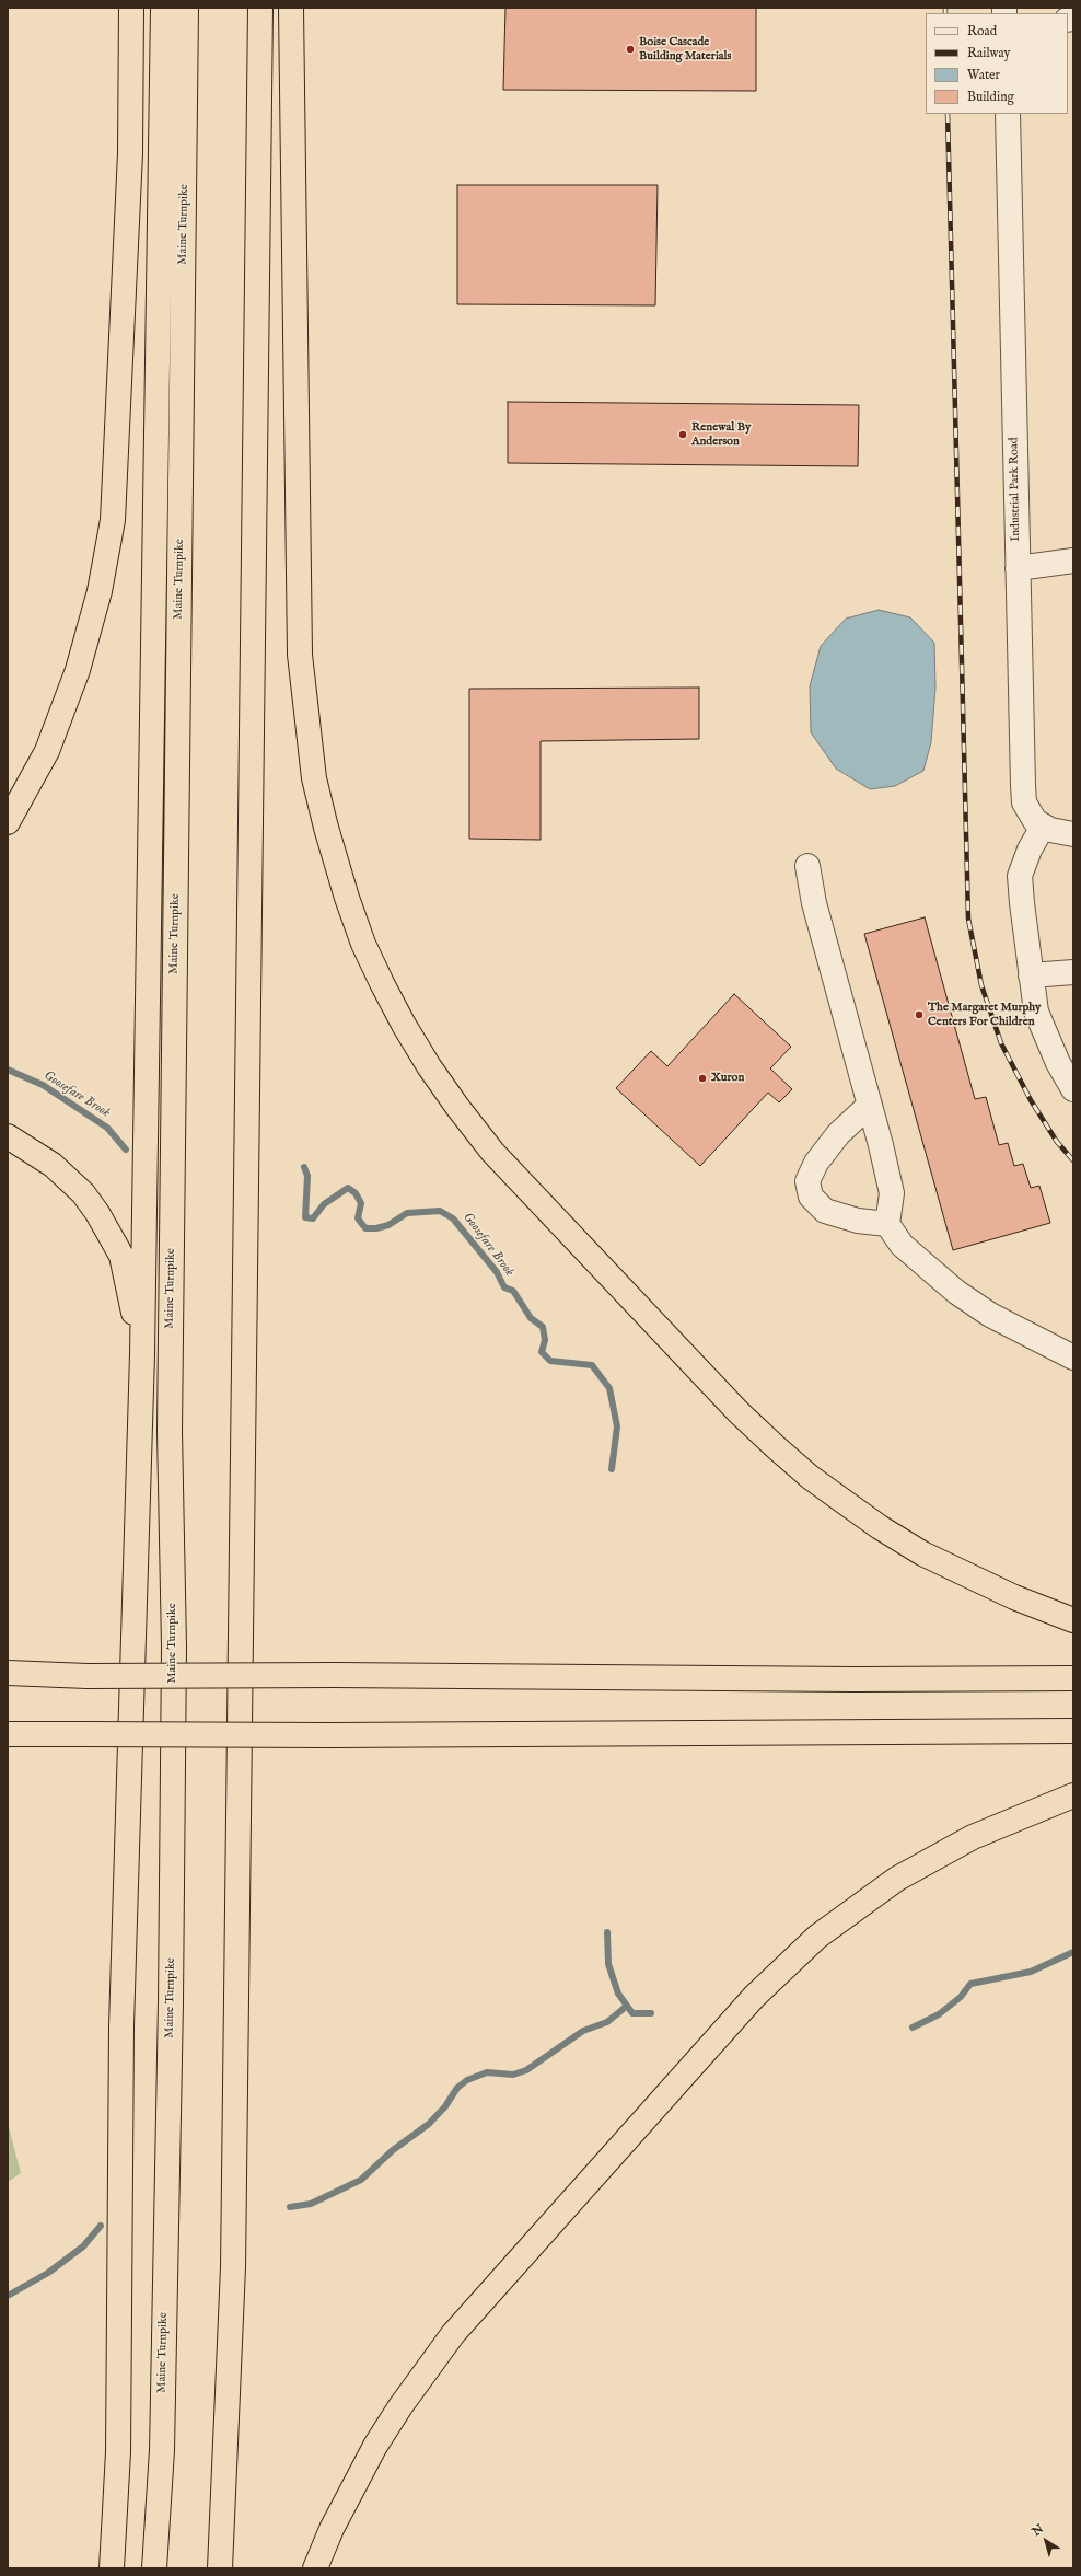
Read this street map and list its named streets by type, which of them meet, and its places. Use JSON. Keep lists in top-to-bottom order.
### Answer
{
  "streets": {
    "highway": ["Maine Turnpike"],
    "street": ["Industrial Park Road"]
  },
  "water": ["Goosefare Brook"],
  "places": [
    "Boise Cascade Building Materials",
    "Renewal By Anderson",
    "The Margaret Murphy Centers For Children",
    "Xuron"
  ],
  "legend": [
    "Road",
    "Railway",
    "Water",
    "Building"
  ],
  "north": "top left"
}
